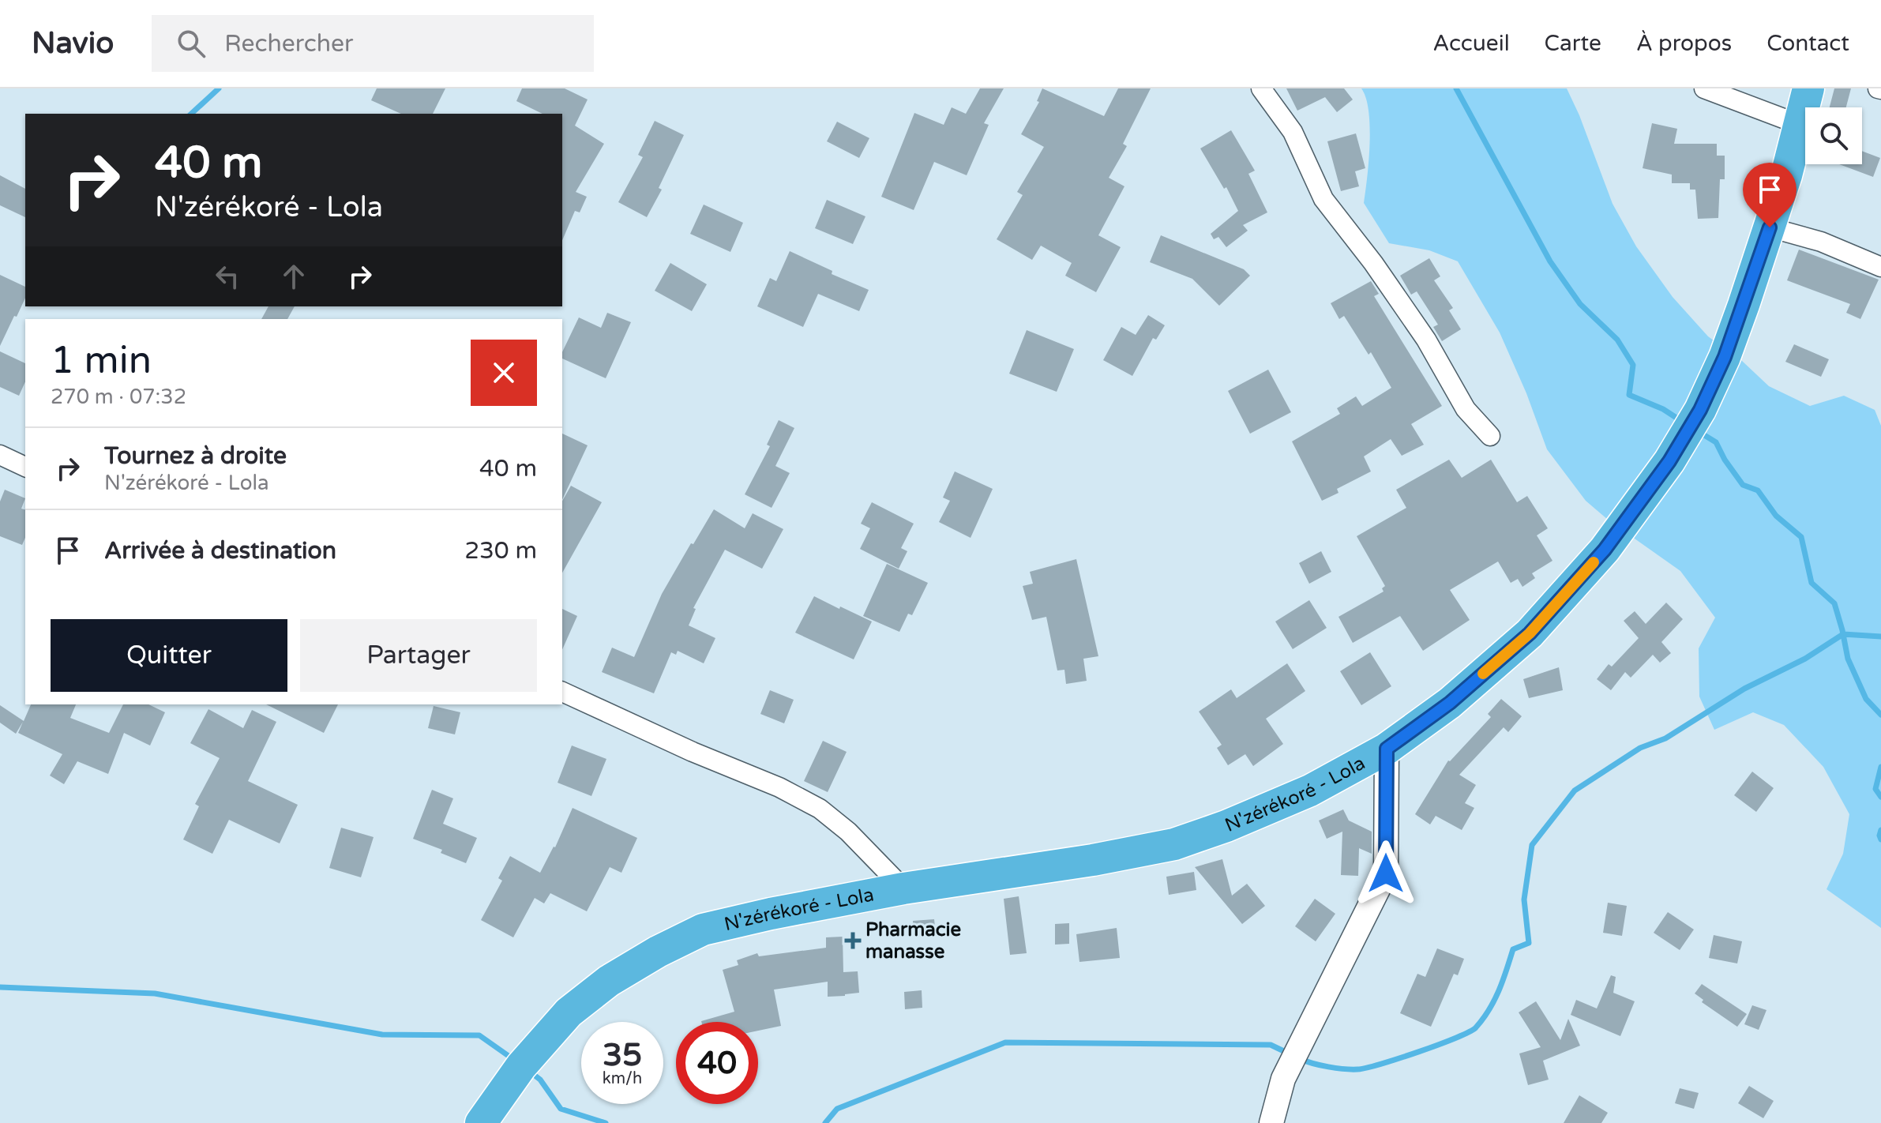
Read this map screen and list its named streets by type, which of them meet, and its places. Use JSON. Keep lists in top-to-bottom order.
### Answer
{
  "streets": {
    "highway": ["N'zérékoré - Lola"]
  },
  "places": {
    "health": ["Pharmacie manasse"]
  },
  "page": {
    "header": "Navio",
    "search": "Rechercher",
    "nav": [
      "Accueil",
      "Carte",
      "À propos",
      "Contact"
    ],
    "turn": ["40 m", "N'zérékoré - Lola"],
    "heading": ["1 min", "270 m · 07:32"],
    "list": [
      {
        "name": "Tournez à droite",
        "note": "N'zérékoré - Lola",
        "value": "40 m"
      },
      {
        "name": "Arrivée à destination",
        "value": "230 m"
      }
    ],
    "buttons": ["Quitter", "Partager"],
    "speed": "35 km/h",
    "limit": "40"
  }
}
